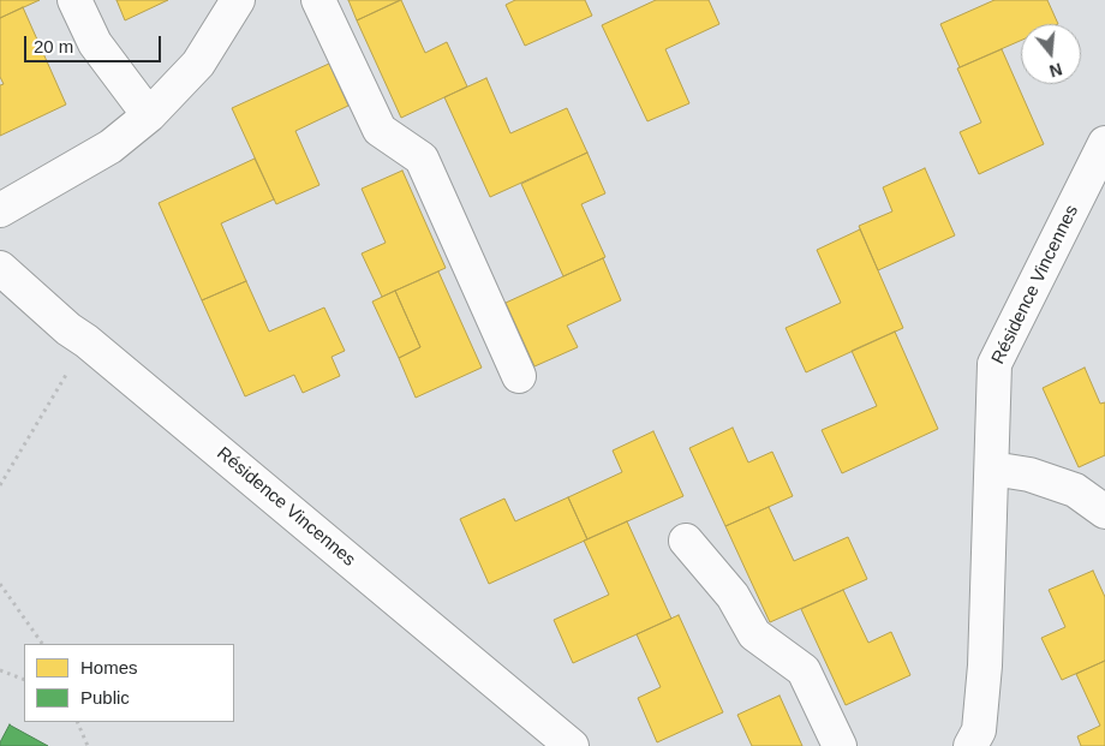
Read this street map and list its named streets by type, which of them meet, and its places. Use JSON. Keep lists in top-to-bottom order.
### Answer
{
  "streets": {
    "street": ["Résidence Vincennes"]
  },
  "legend": ["Homes", "Public"],
  "scale_bar": "20 m",
  "north": "bottom"
}
